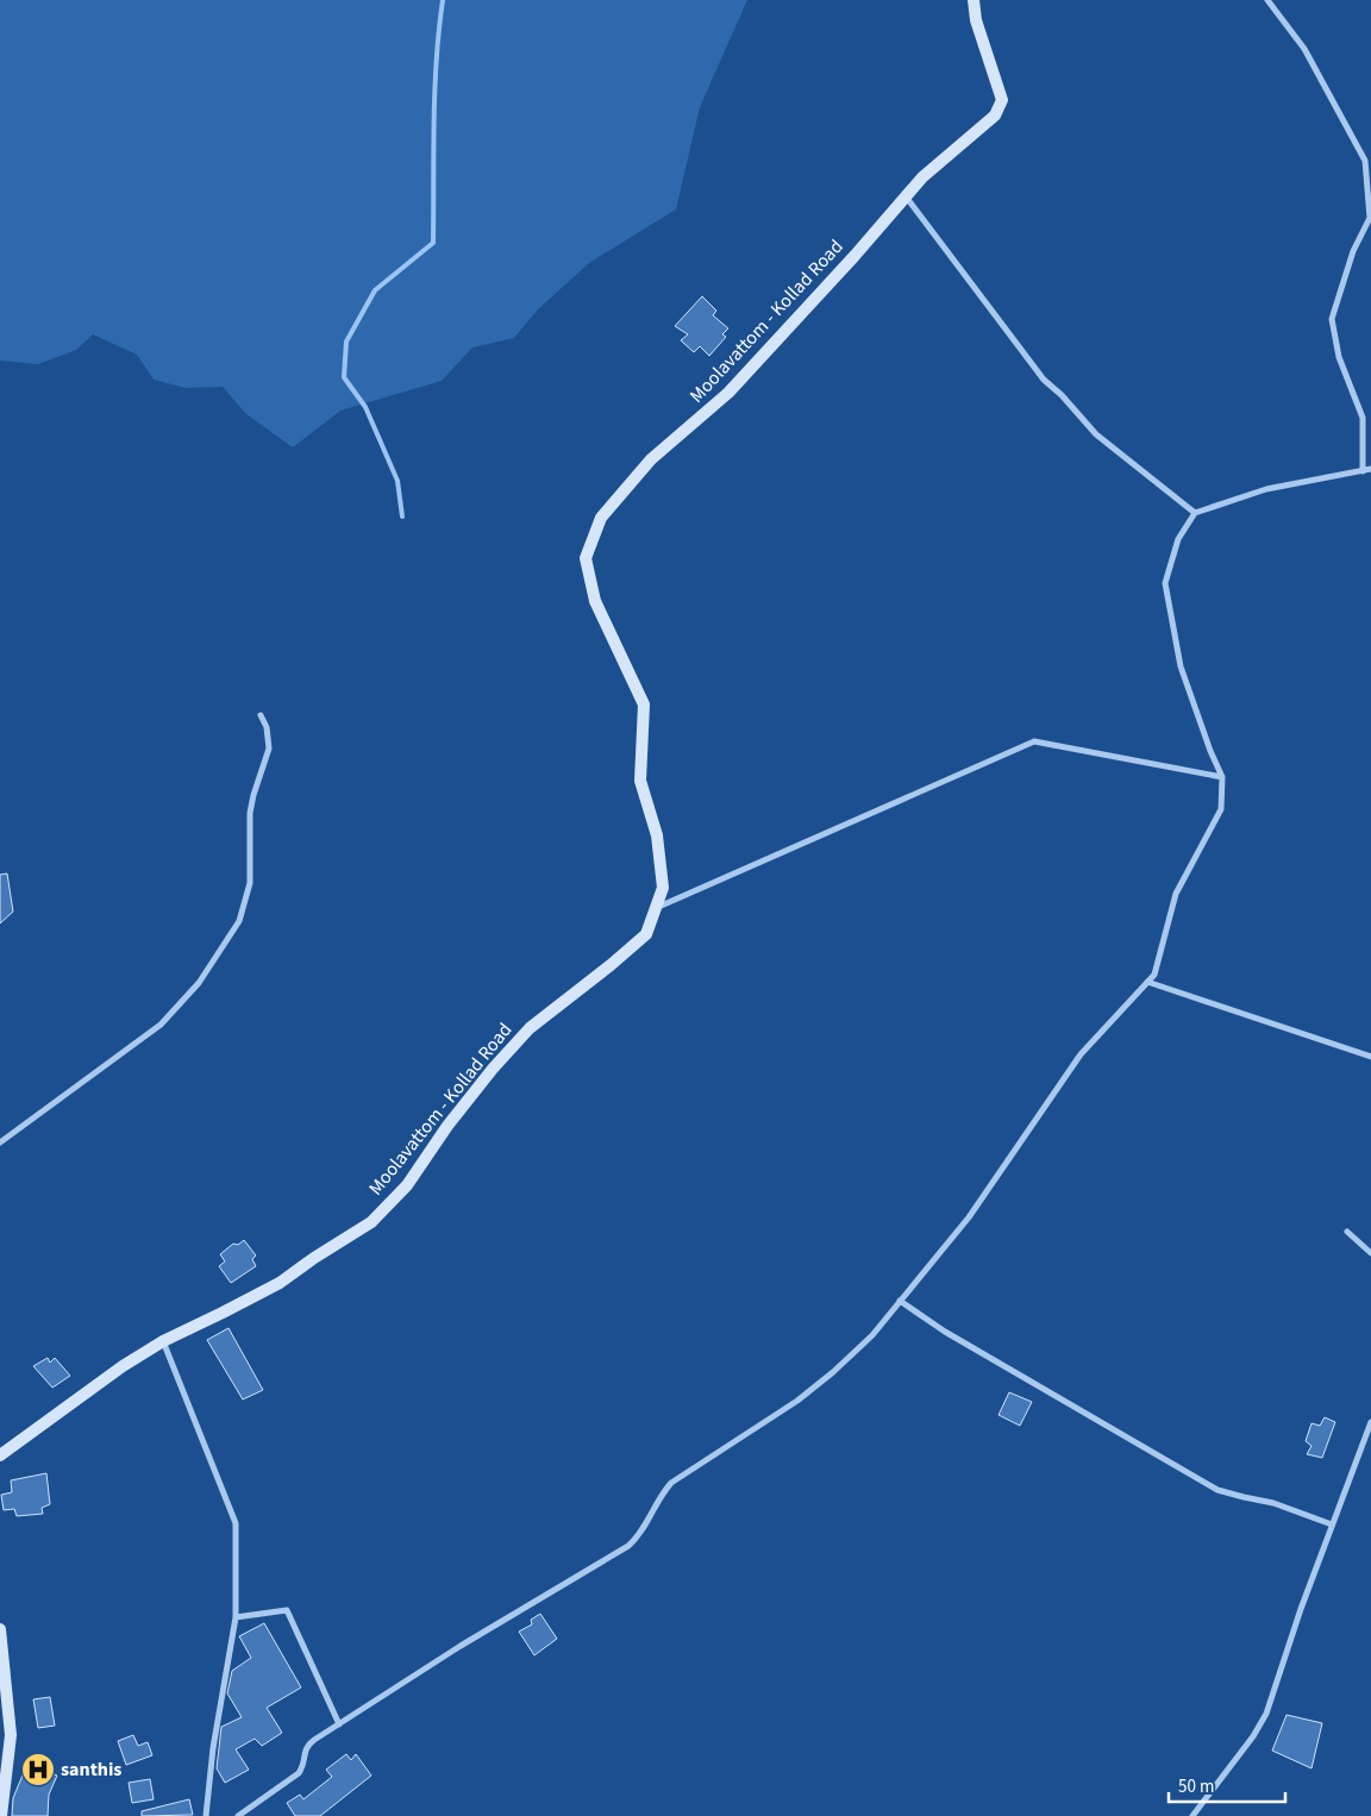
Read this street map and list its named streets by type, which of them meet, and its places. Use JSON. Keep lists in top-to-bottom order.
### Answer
{
  "streets": {
    "main road": ["Moolavattom - Kollad Road"]
  },
  "places": {
    "hospital": ["santhis"]
  },
  "scale_bar": "50 m"
}
